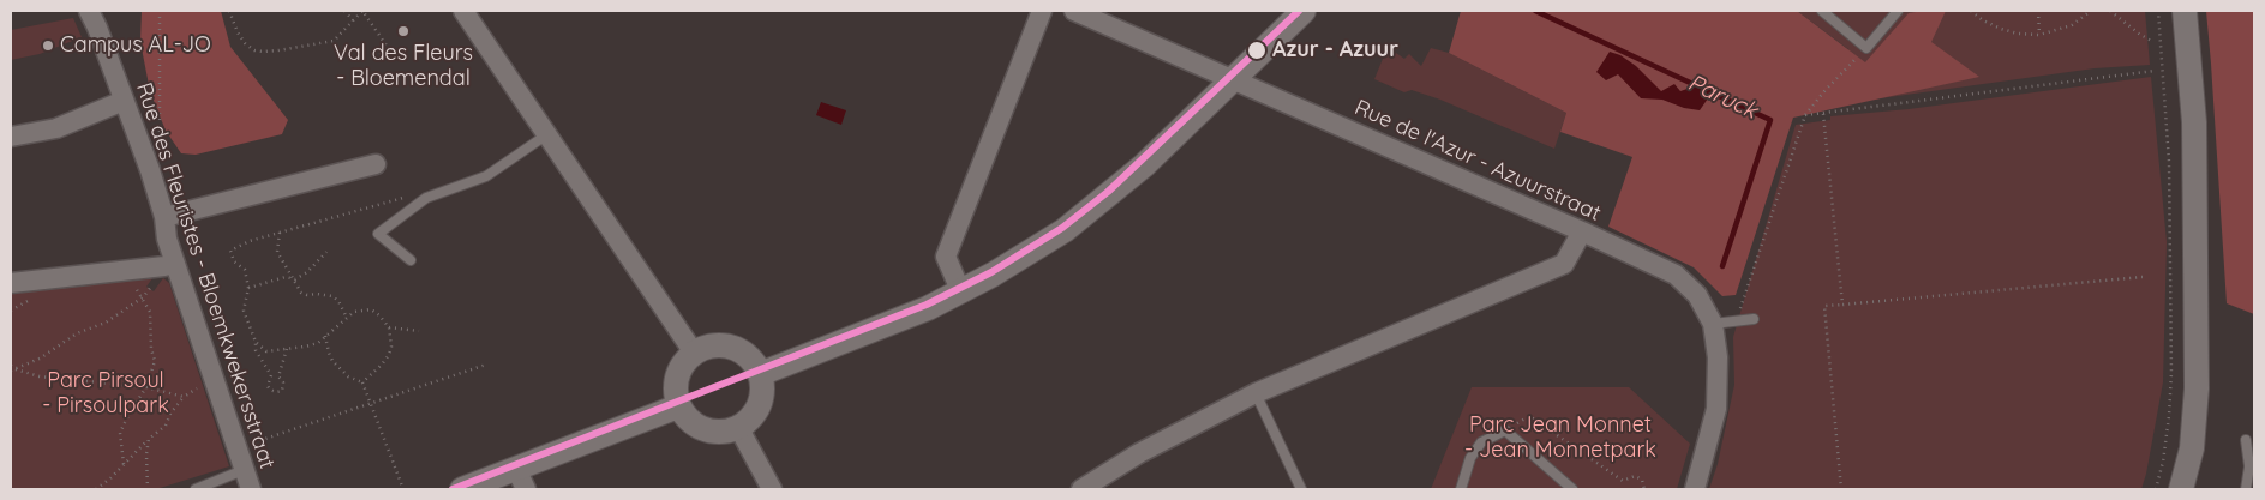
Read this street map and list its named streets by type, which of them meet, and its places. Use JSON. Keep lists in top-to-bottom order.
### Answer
{
  "streets": {
    "street": ["Rue de l'Azur - Azuurstraat", "Rue des Fleuristes - Bloemkwekersstraat"]
  },
  "water": ["Paruck"],
  "parks": ["Parc Pirsoul - Pirsoulpark", "Parc Jean Monnet - Jean Monnetpark"],
  "places": ["Val des Fleurs - Bloemendal", "Campus AL-JO", "Azur - Azuur"]
}
